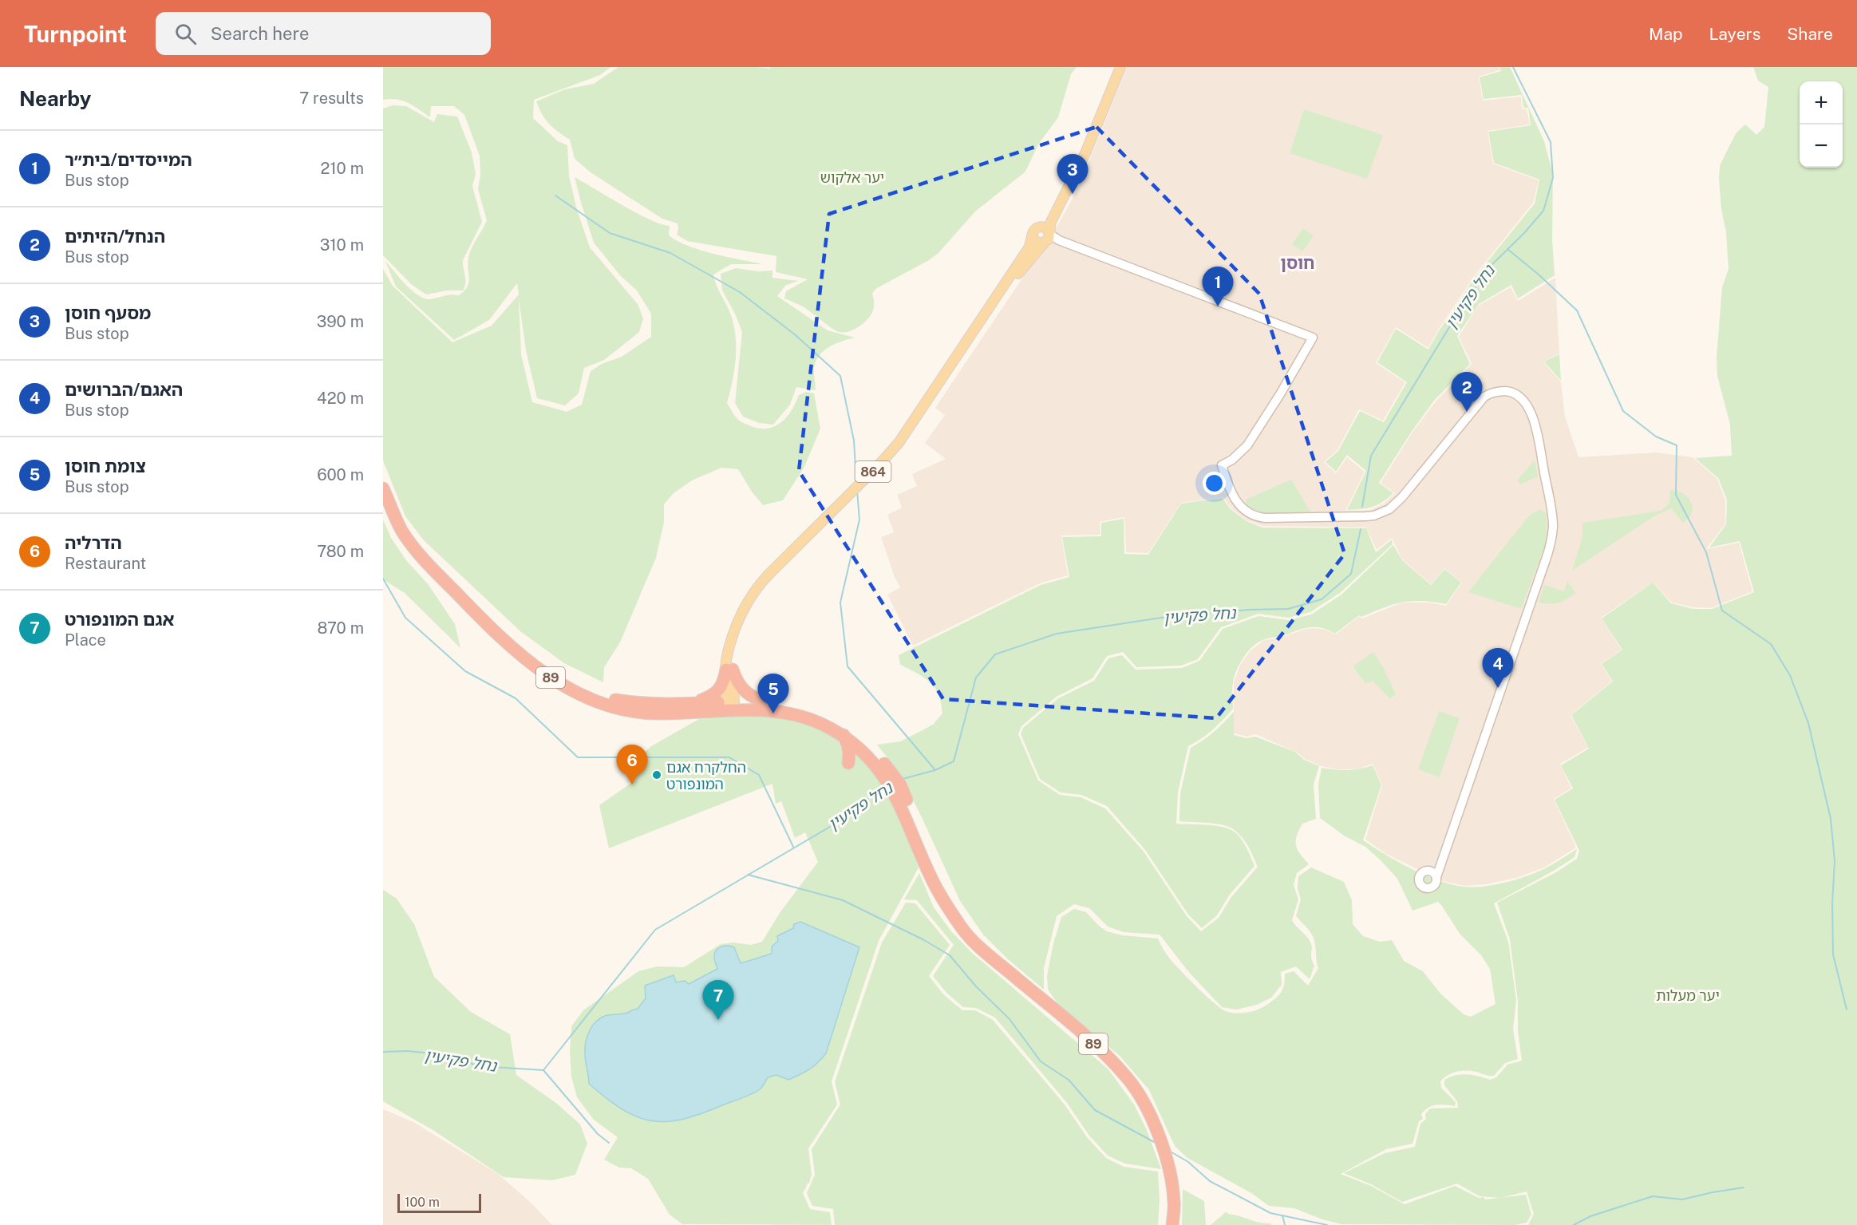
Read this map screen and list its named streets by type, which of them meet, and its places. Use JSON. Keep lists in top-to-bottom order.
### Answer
{
  "streets": {
    "highway": ["89"],
    "main road": ["864"]
  },
  "crossings": [
    ["864", "89"]
  ],
  "districts": ["חוסן"],
  "water": ["נחל פקיעין"],
  "parks": ["יער אלקוש", "יער מעלות"],
  "places": ["החלקרח אגם המונפורט"],
  "scale_bar": "100 m",
  "page": {
    "header": "Turnpoint",
    "search": "Search here",
    "nav": ["Map", "Layers", "Share"],
    "heading": ["Nearby", "7 results"],
    "map_buttons": ["+", "−"],
    "list": [
      {
        "mark": "1",
        "name": "המייסדים/בית״ר",
        "note": "Bus stop",
        "value": "210 m"
      },
      {
        "mark": "2",
        "name": "הנחל/הזיתים",
        "note": "Bus stop",
        "value": "310 m"
      },
      {
        "mark": "3",
        "name": "מסעף חוסן",
        "note": "Bus stop",
        "value": "390 m"
      },
      {
        "mark": "4",
        "name": "האגם/הברושים",
        "note": "Bus stop",
        "value": "420 m"
      },
      {
        "mark": "5",
        "name": "צומת חוסן",
        "note": "Bus stop",
        "value": "600 m"
      },
      {
        "mark": "6",
        "name": "הדרליה",
        "note": "Restaurant",
        "value": "780 m"
      },
      {
        "mark": "7",
        "name": "אגם המונפורט",
        "note": "Place",
        "value": "870 m"
      }
    ],
    "pins": [
      "3",
      "1",
      "2",
      "4",
      "5",
      "6",
      "7"
    ],
    "scale": "100 m"
  }
}
